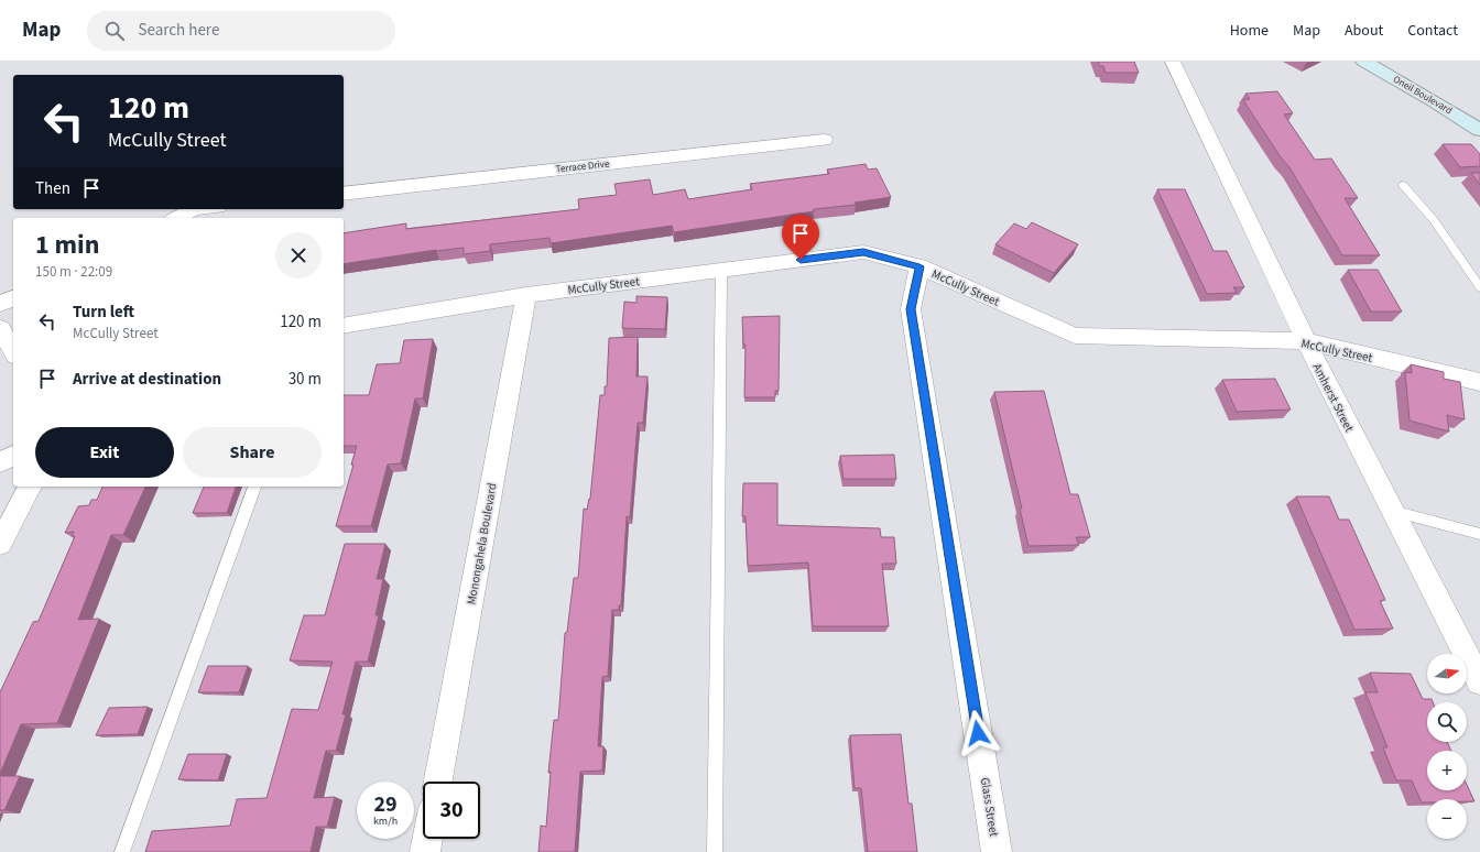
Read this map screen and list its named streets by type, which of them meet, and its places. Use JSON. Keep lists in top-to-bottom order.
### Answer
{
  "streets": {
    "street": [
      "Oneil Boulevard",
      "Terrace Drive",
      "McCully Street",
      "Amherst Street",
      "Monongahela Boulevard",
      "Glass Street"
    ]
  },
  "crossings": [
    ["McCully Street", "Amherst Street"],
    ["McCully Street", "Monongahela Boulevard"],
    ["McCully Street", "Glass Street"]
  ],
  "north": "right",
  "page": {
    "header": "Map",
    "search": "Search here",
    "nav": [
      "Home",
      "Map",
      "About",
      "Contact"
    ],
    "turn": ["120 m", "McCully Street"],
    "then": "Then",
    "heading": ["1 min", "150 m · 22:09"],
    "list": [
      {
        "name": "Turn left",
        "note": "McCully Street",
        "value": "120 m"
      },
      {
        "name": "Arrive at destination",
        "value": "30 m"
      }
    ],
    "buttons": ["Exit", "Share"],
    "map_buttons": ["+", "−"],
    "speed": "29 km/h",
    "limit": "30"
  }
}
